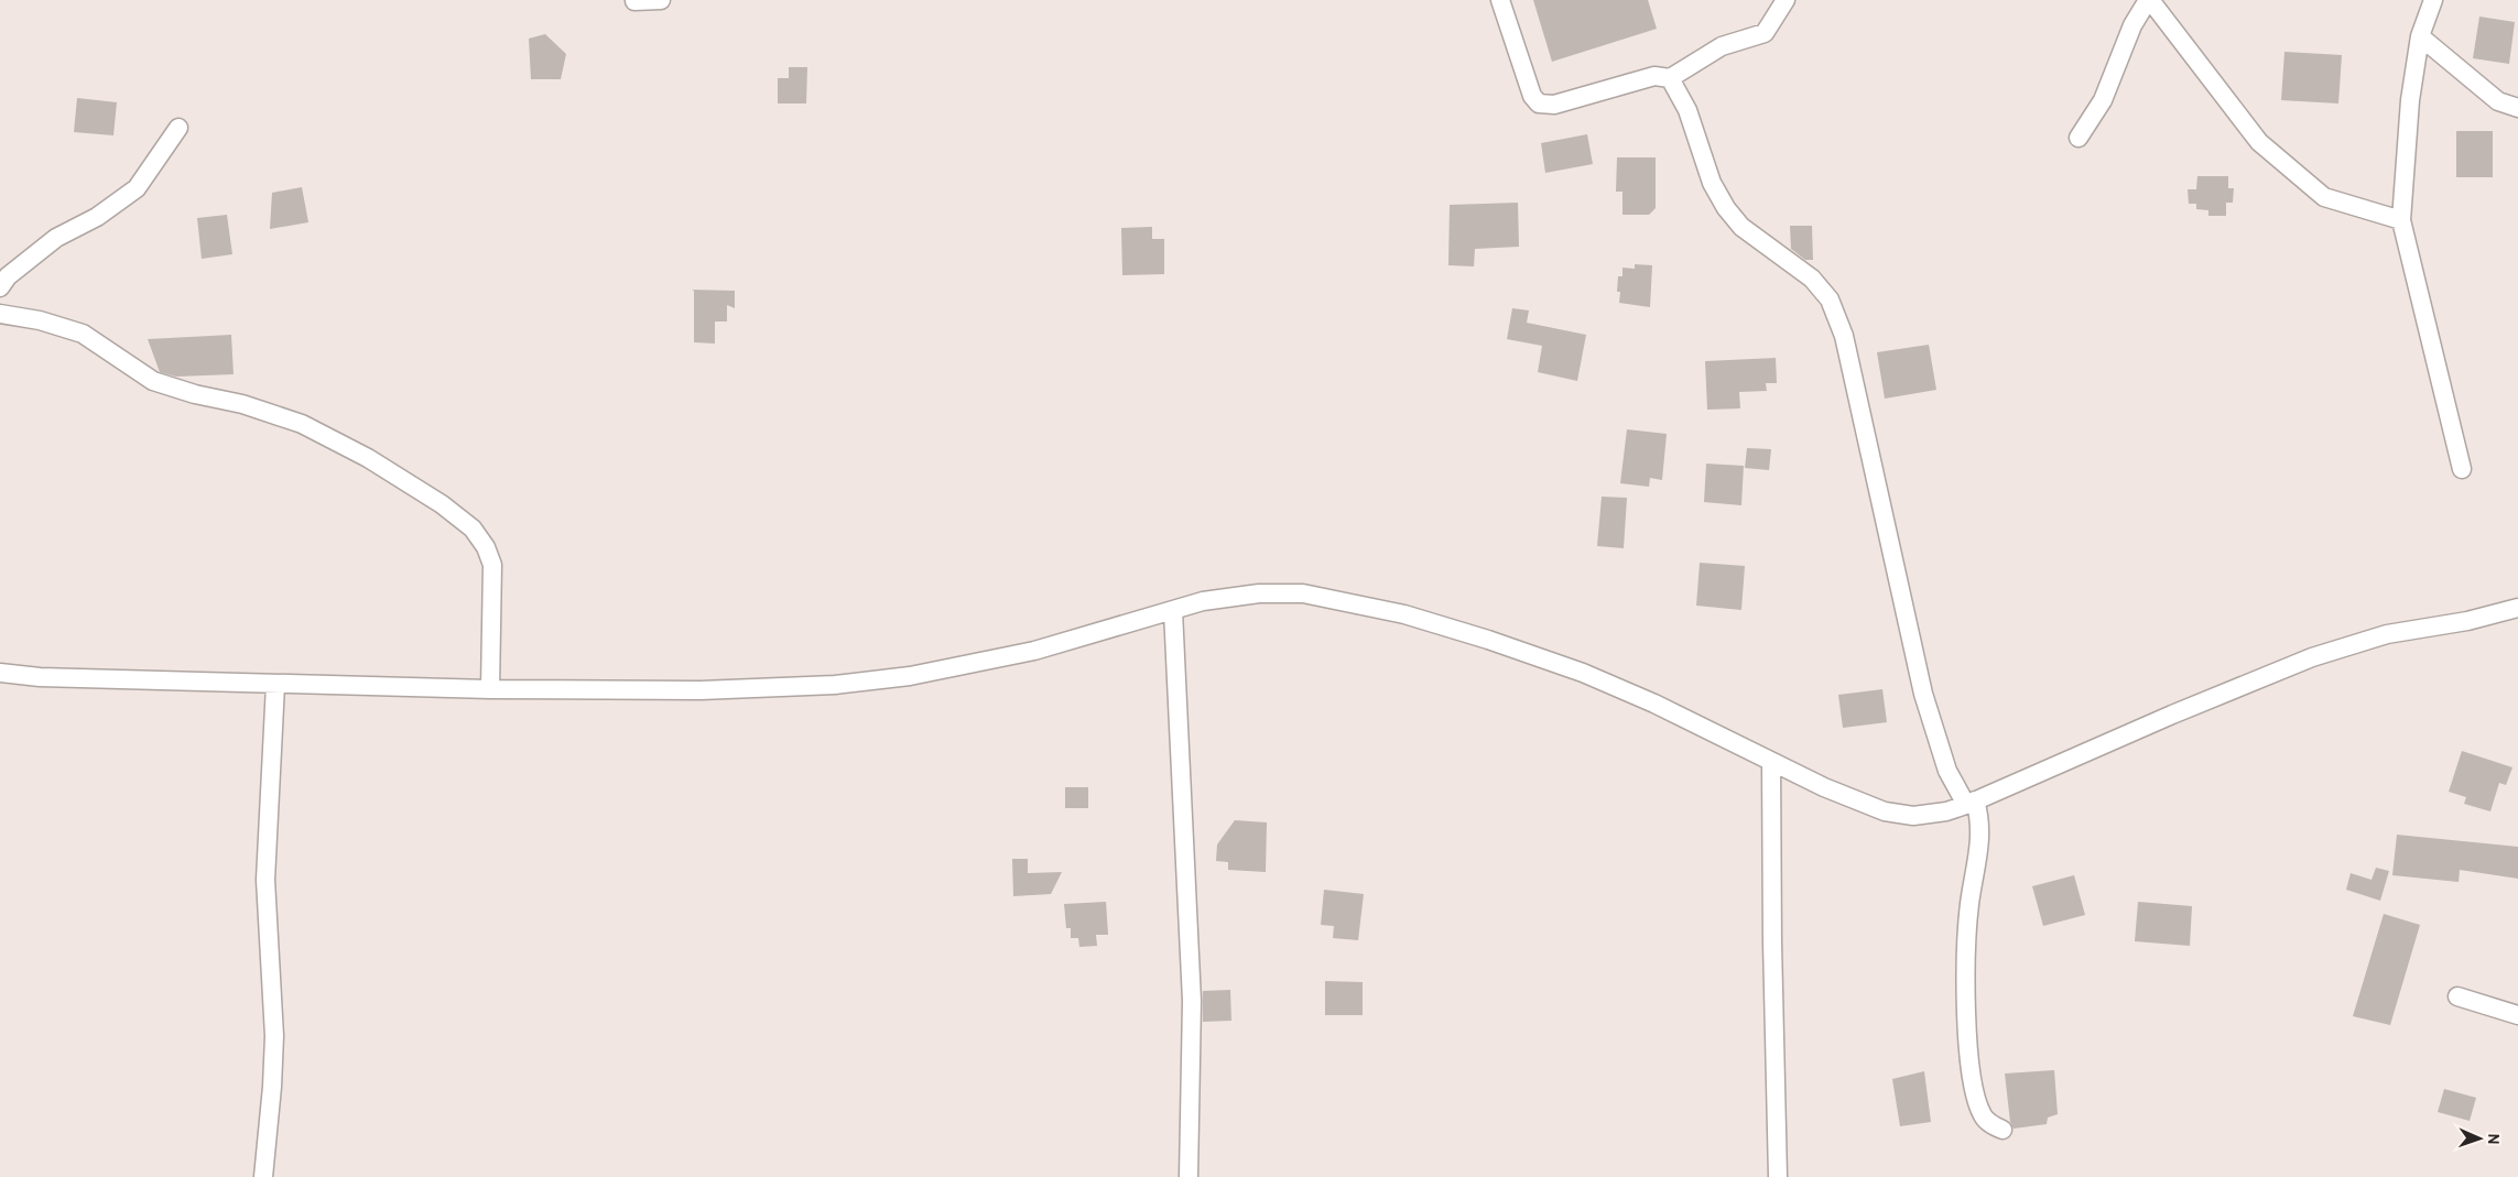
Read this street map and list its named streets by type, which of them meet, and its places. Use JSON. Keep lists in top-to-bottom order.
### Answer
{
  "north": "right"
}
